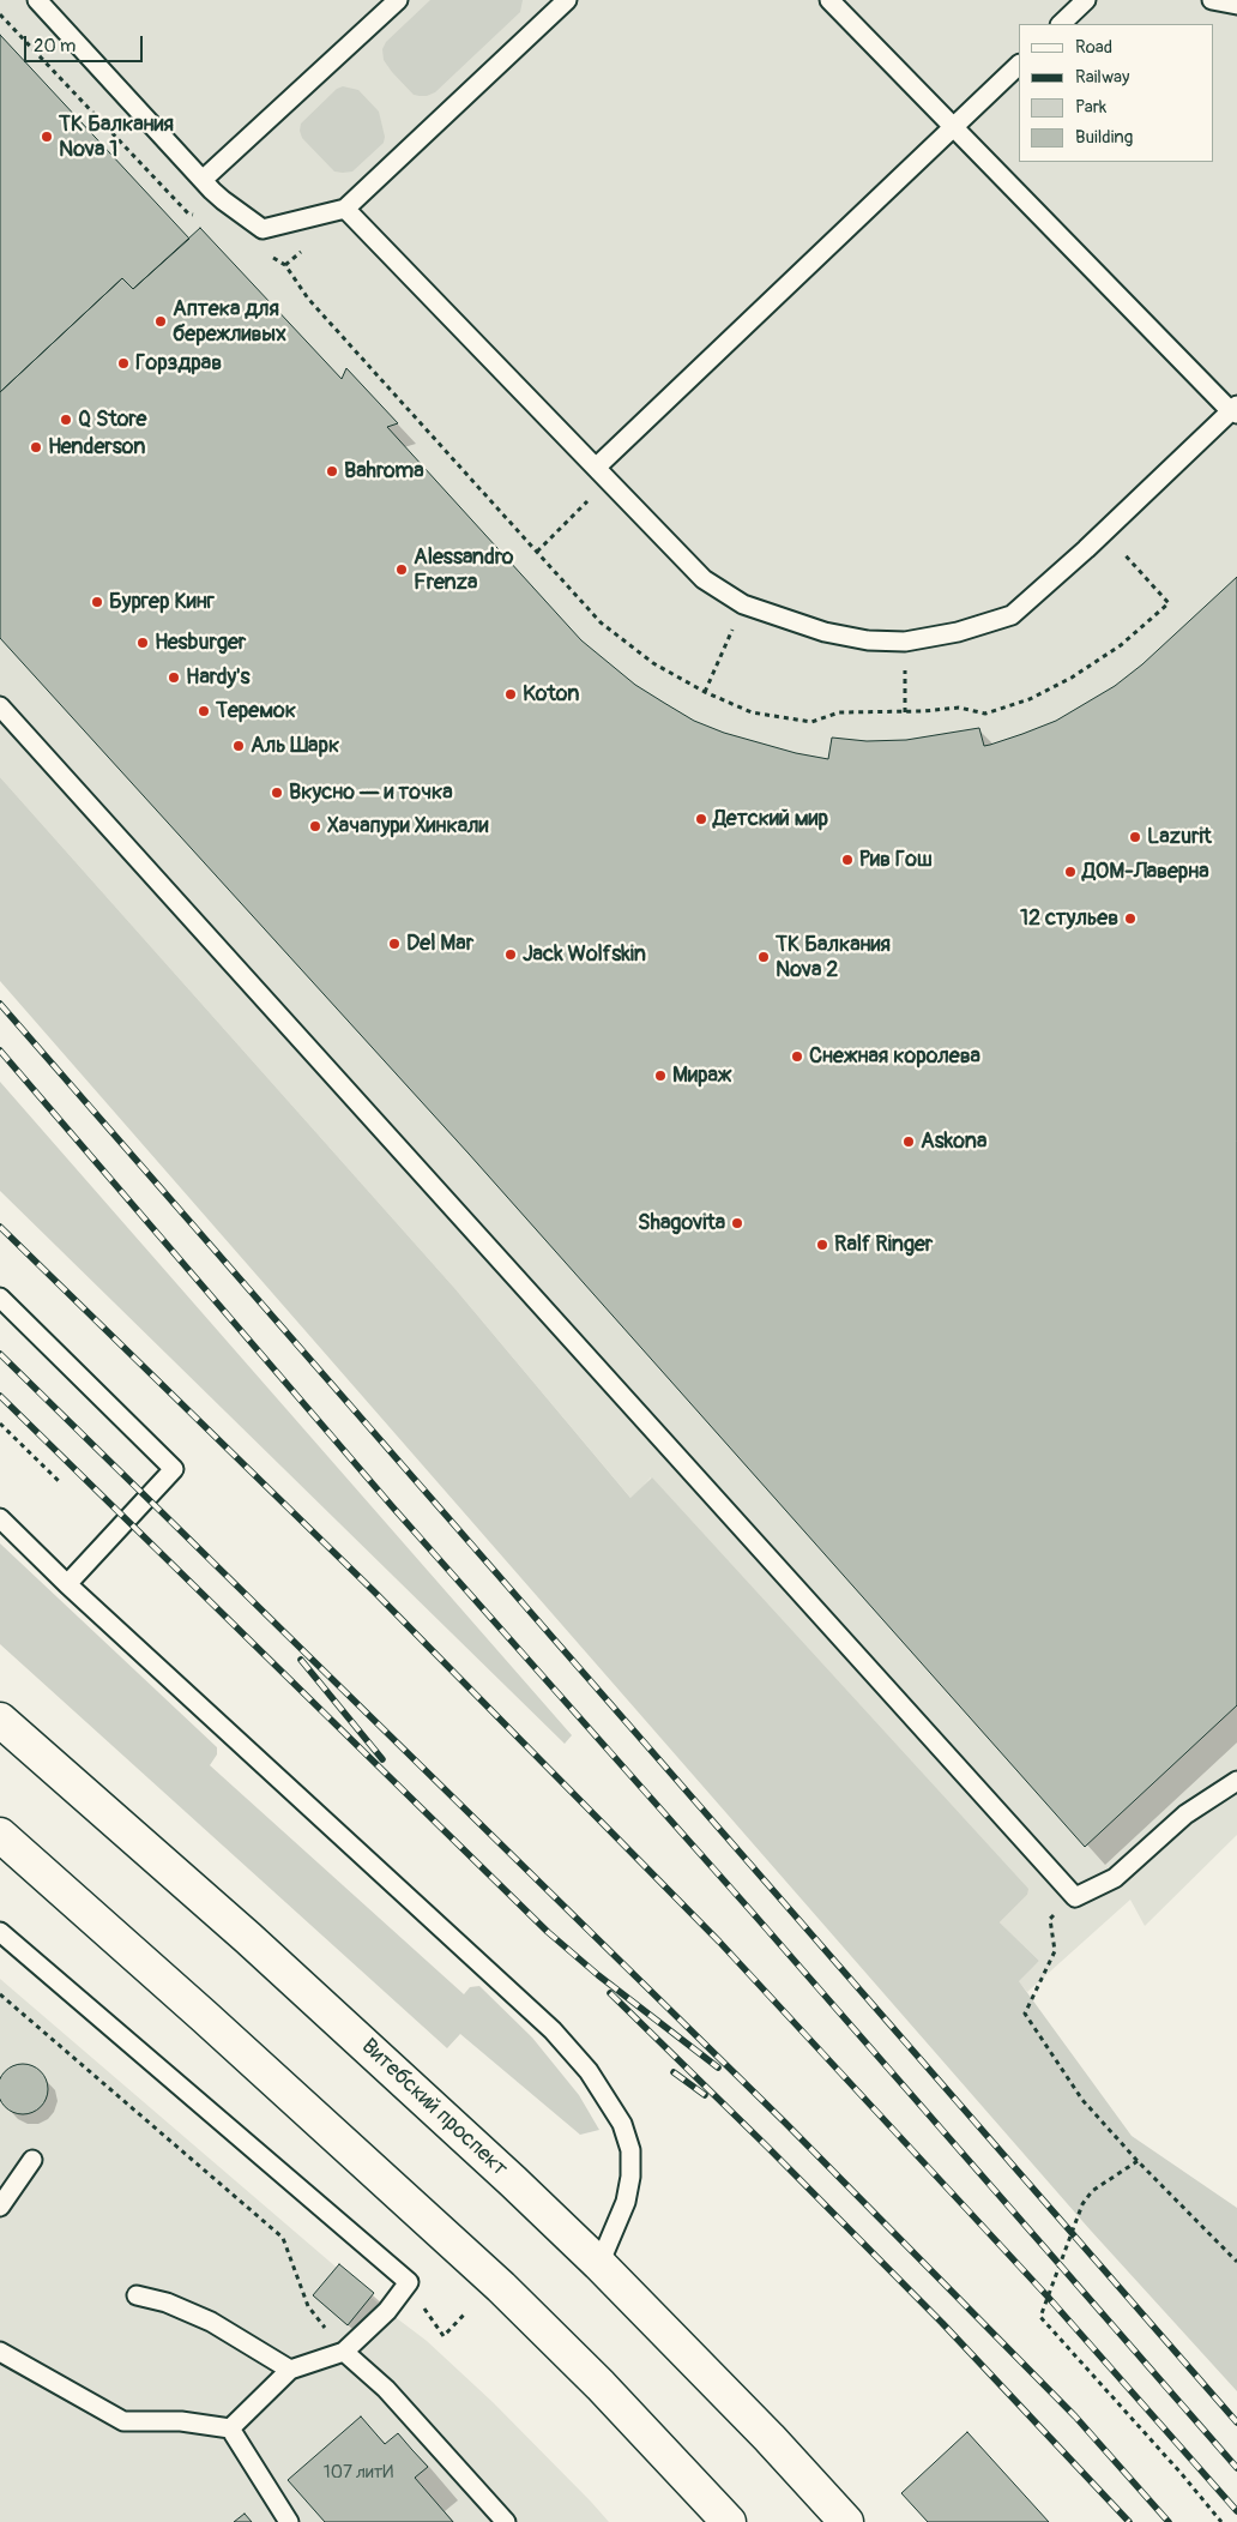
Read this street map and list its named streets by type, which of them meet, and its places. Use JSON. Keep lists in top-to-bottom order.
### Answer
{
  "streets": {
    "main road": ["Витебский проспект"]
  },
  "places": [
    "ТК Балкания Nova 1",
    "Аптека для бережливых",
    "Горздрав",
    "Q Store",
    "Henderson",
    "Bahroma",
    "Alessandro Frenza",
    "Бургер Кинг",
    "Hesburger",
    "Hardy's",
    "Koton",
    "Теремок",
    "Аль Шарк",
    "Вкусно — и точка",
    "Детский мир",
    "Хачапури Хинкали",
    "Lazurit",
    "Рив Гош",
    "ДОМ-Лаверна",
    "12 стульев",
    "Del Mar",
    "Jack Wolfskin",
    "ТК Балкания Nova 2",
    "Снежная королева",
    "Мираж",
    "Askona",
    "Shagovita",
    "Ralf Ringer"
  ],
  "house_numbers": ["107 литИ"],
  "legend": [
    "Road",
    "Railway",
    "Park",
    "Building"
  ],
  "scale_bar": "20 m"
}
